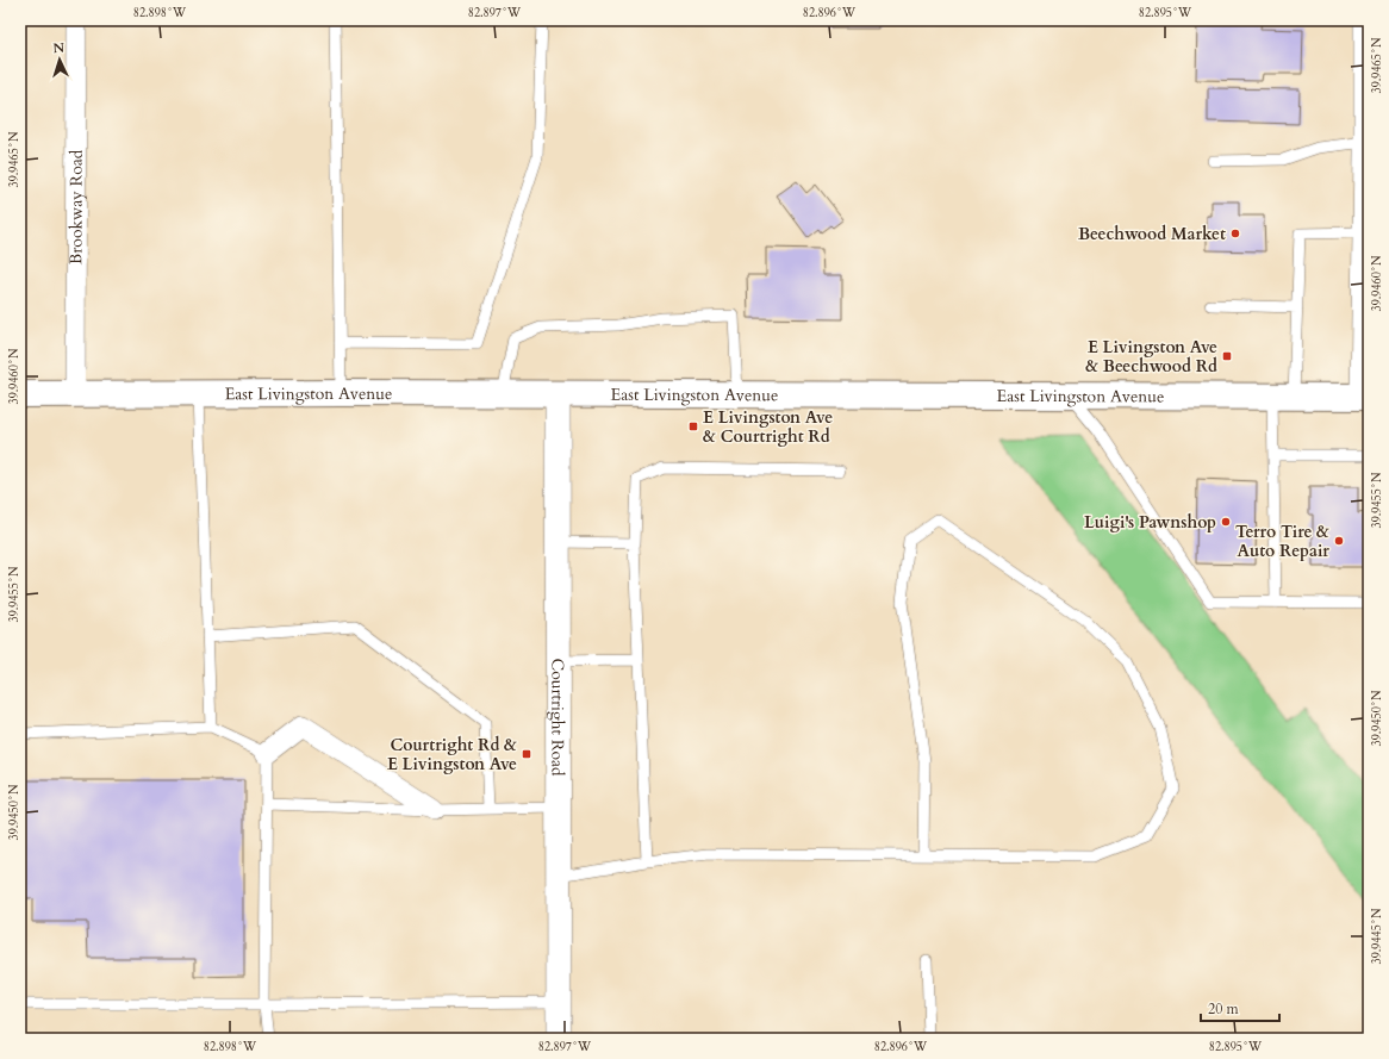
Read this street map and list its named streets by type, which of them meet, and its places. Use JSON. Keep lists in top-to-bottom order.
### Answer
{
  "streets": {
    "main road": ["East Livingston Avenue"],
    "street": ["Brookway Road", "Courtright Road"]
  },
  "crossings": [
    ["Brookway Road", "East Livingston Avenue"],
    ["East Livingston Avenue", "Courtright Road"]
  ],
  "places": {
    "other": ["Beechwood Market", "Luigi's Pawnshop", "Terro Tire & Auto Repair"],
    "transit": ["E Livingston Ave & Beechwood Rd", "E Livingston Ave & Courtright Rd", "Courtright Rd & E Livingston Ave"]
  },
  "scale_bar": "20 m",
  "north": "top",
  "coordinates": [
    "82.898°W",
    "82.897°W",
    "82.896°W",
    "82.895°W",
    "39.9465°N",
    "39.9460°N",
    "39.9455°N",
    "39.9450°N",
    "39.9445°N"
  ]
}
